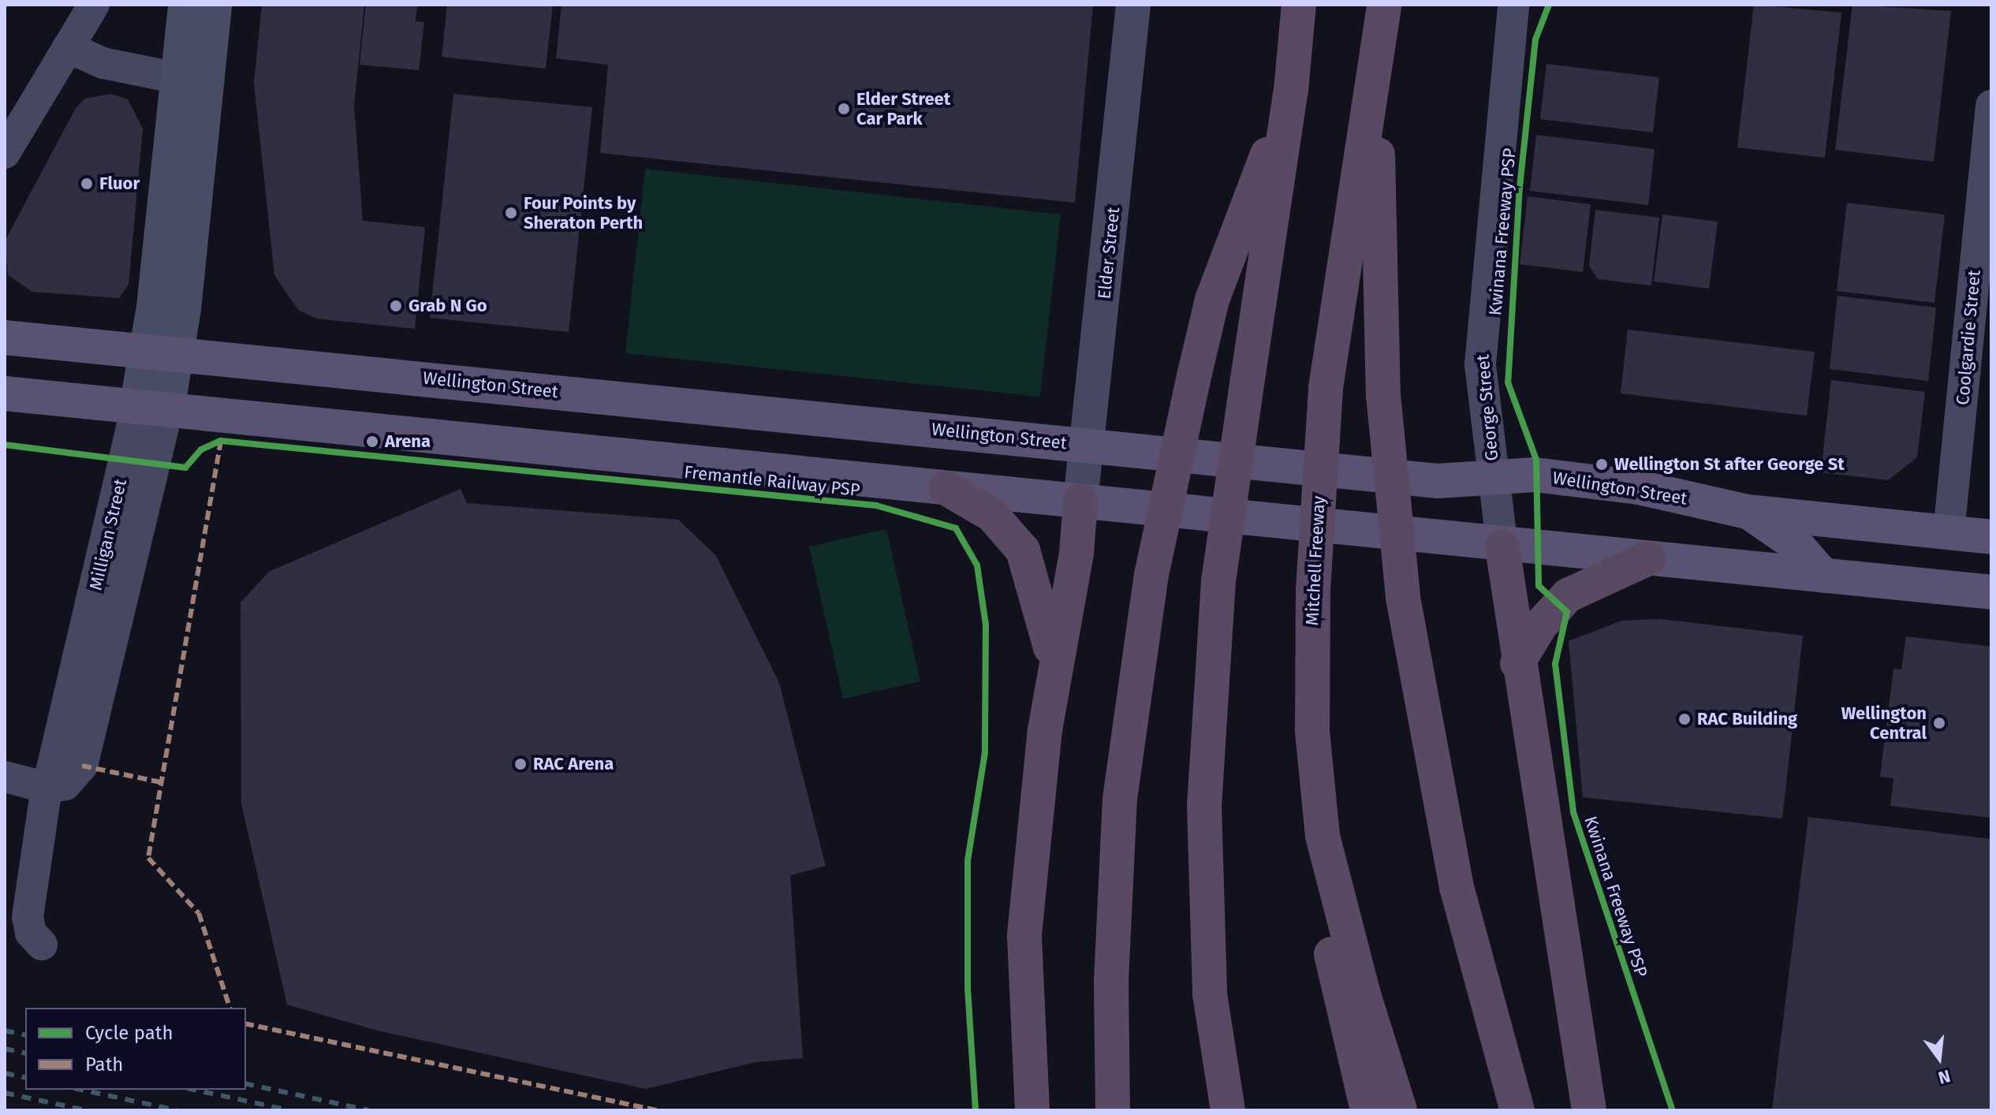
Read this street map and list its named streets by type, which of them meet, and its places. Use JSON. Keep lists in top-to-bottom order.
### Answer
{
  "streets": {
    "highway": ["Mitchell Freeway"],
    "main road": ["Wellington Street", "Milligan Street"],
    "street": ["Elder Street", "Coolgardie Street", "George Street"],
    "cycle path": ["Kwinana Freeway PSP", "Fremantle Railway PSP"]
  },
  "crossings": [
    ["Elder Street", "Wellington Street"],
    ["Coolgardie Street", "Wellington Street"],
    ["Wellington Street", "George Street"],
    ["Wellington Street", "Milligan Street"]
  ],
  "places": [
    "Elder Street Car Park",
    "Fluor",
    "Four Points by Sheraton Perth",
    "Grab N Go",
    "Arena",
    "Wellington St after George St",
    "RAC Building",
    "Wellington Central",
    "RAC Arena"
  ],
  "legend": ["Cycle path", "Path"],
  "north": "bottom"
}
